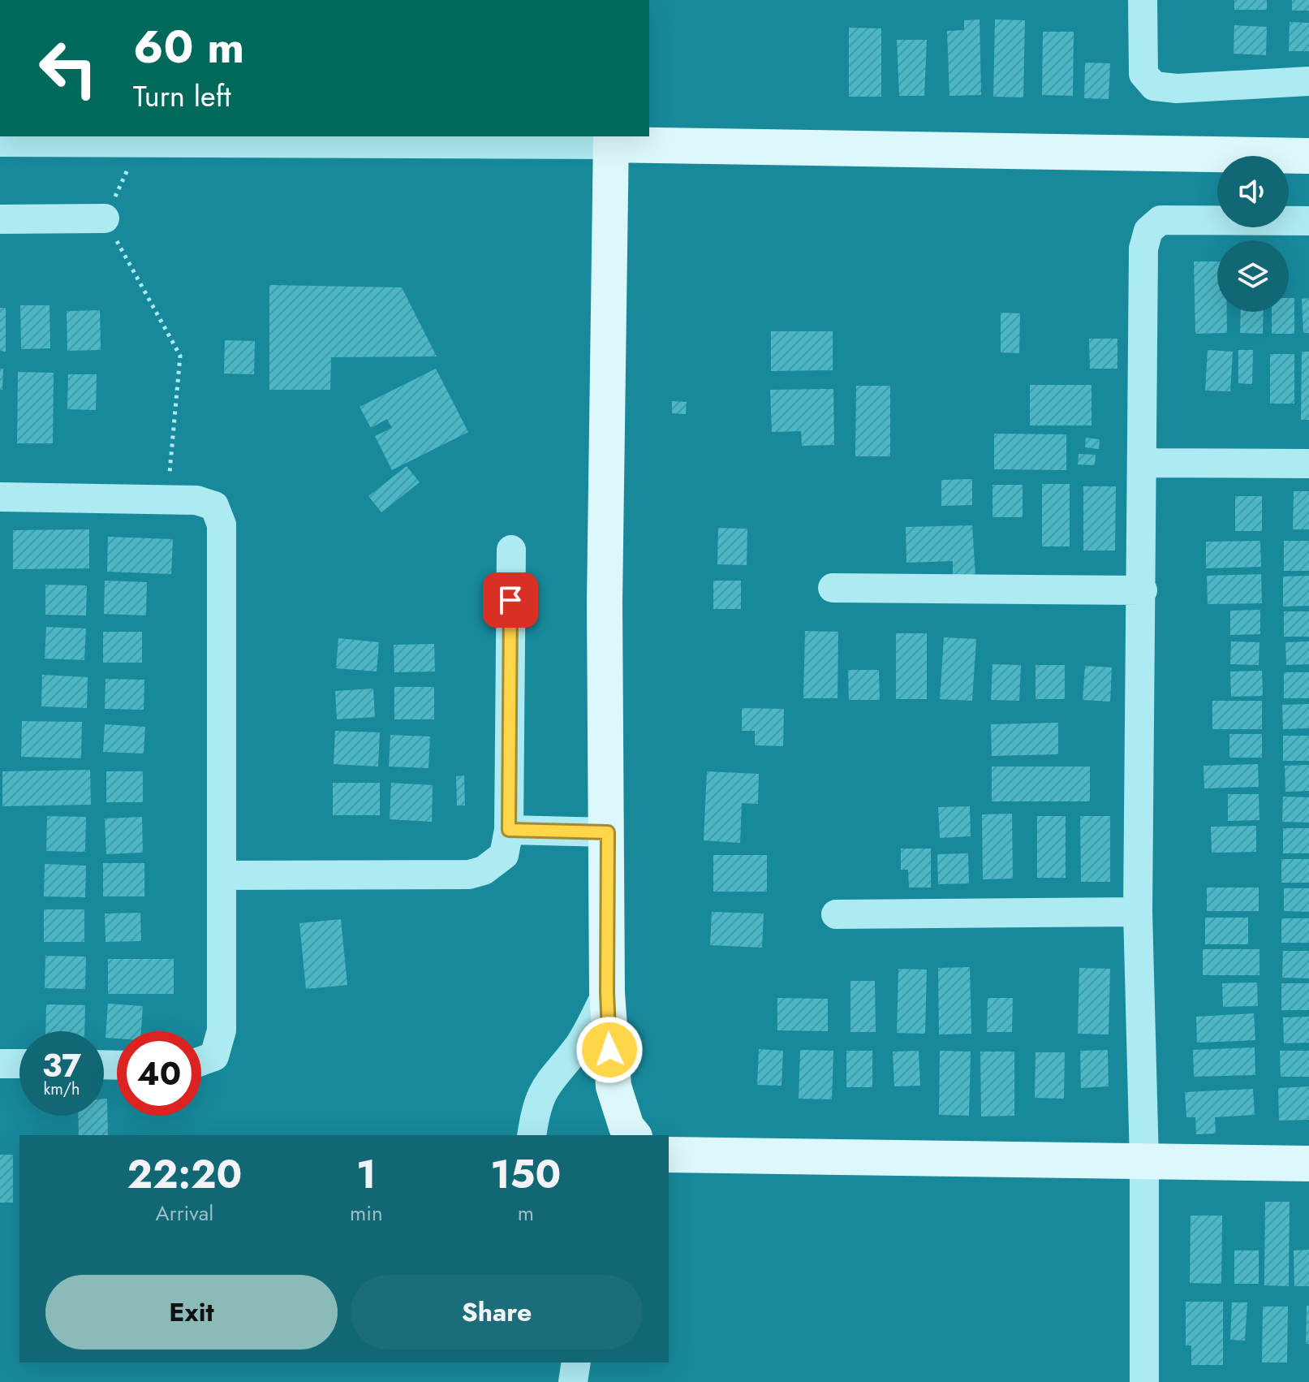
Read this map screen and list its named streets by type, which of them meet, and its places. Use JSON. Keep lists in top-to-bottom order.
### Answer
{
  "page": {
    "turn": ["60 m", "Turn left"],
    "speed": "37 km/h",
    "limit": "40",
    "eta": [
      "22:20",
      "Arrival",
      "1",
      "min",
      "150",
      "m"
    ],
    "buttons": ["Exit", "Share"]
  }
}
